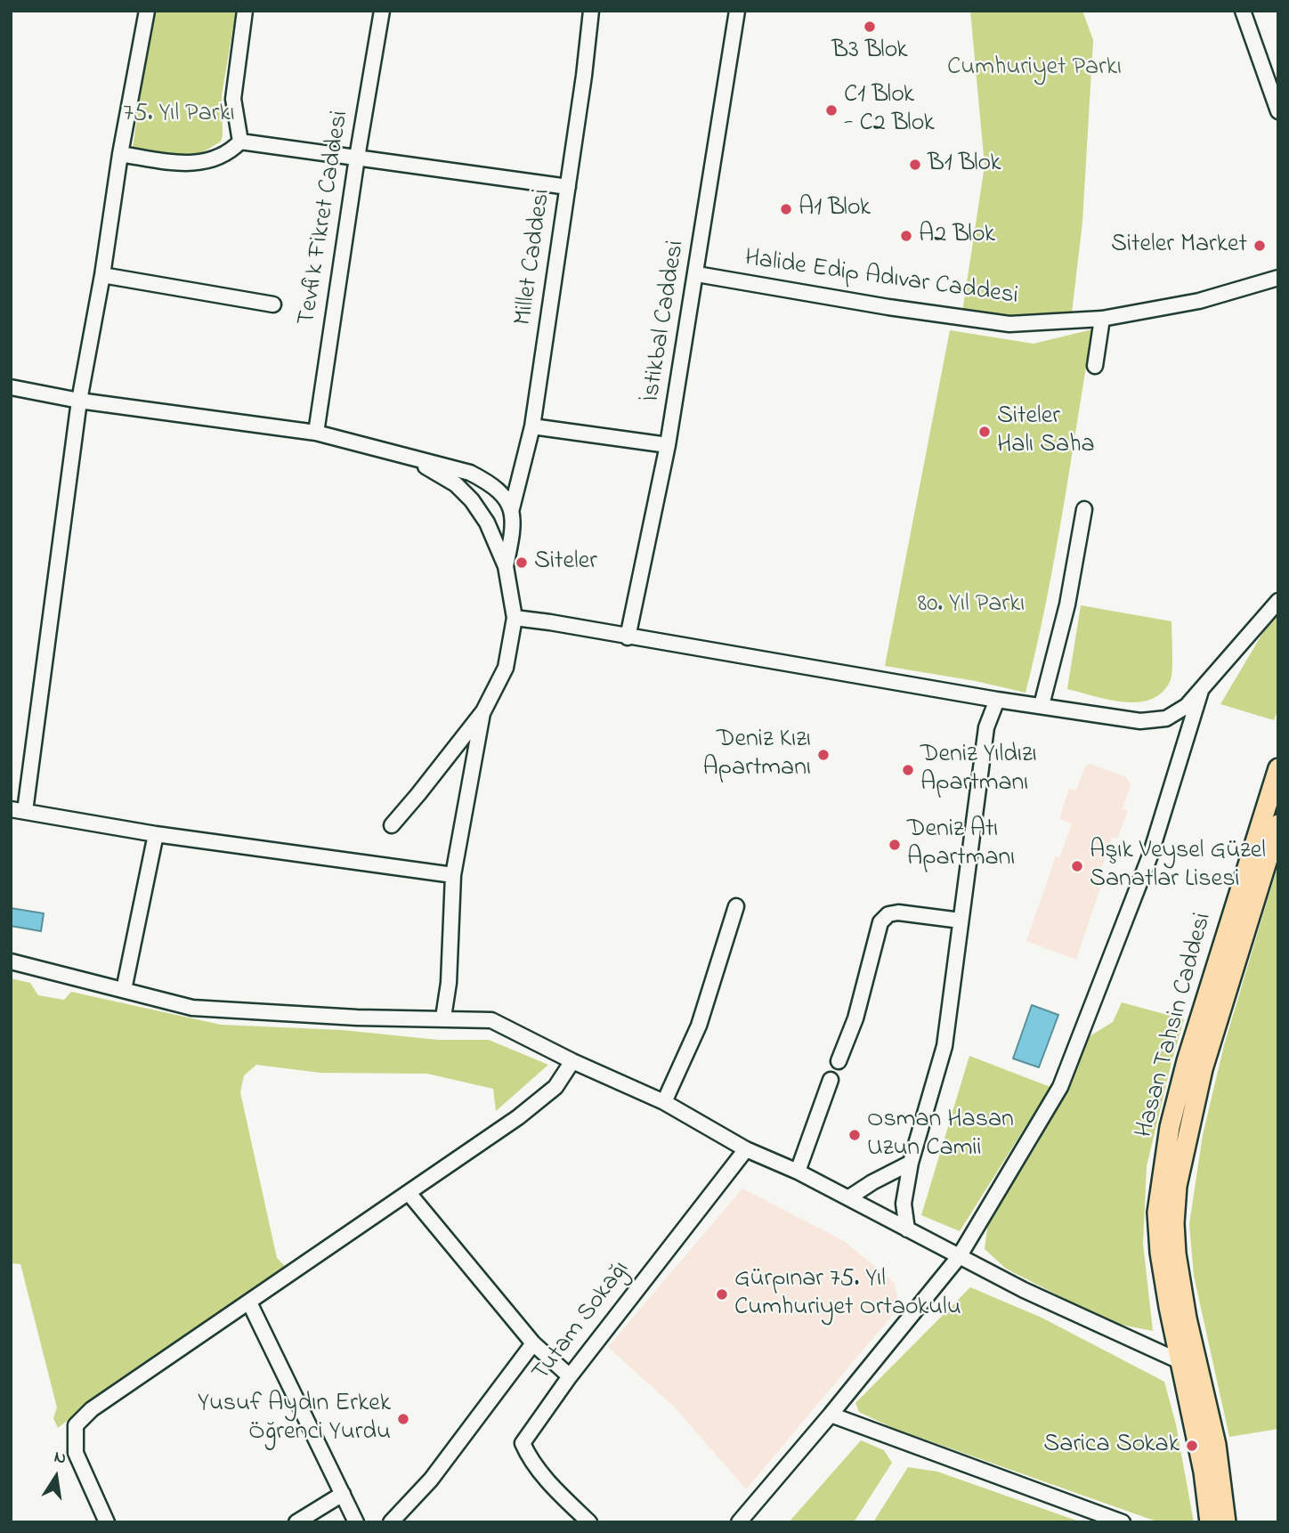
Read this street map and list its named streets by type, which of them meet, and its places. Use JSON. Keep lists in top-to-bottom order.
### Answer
{
  "streets": {
    "main road": ["Hasan Tahsin Caddesi"],
    "street": [
      "Tevfik Fikret Caddesi",
      "Millet Caddesi",
      "Halide Edip Adıvar Caddesi",
      "İstikbal Caddesi",
      "Tutam Sokağı"
    ]
  },
  "crossings": [
    ["Halide Edip Adıvar Caddesi", "İstikbal Caddesi"]
  ],
  "parks": ["Cumhuriyet Parkı", "75. Yıl Parkı", "80. Yıl Parkı"],
  "places": [
    "B3 Blok",
    "C1 Blok - C2 Blok",
    "B1 Blok",
    "A1 Blok",
    "A2 Blok",
    "Siteler Market",
    "Siteler Halı Saha",
    "Siteler",
    "Deniz Kızı Apartmanı",
    "Deniz Yıldızı Apartmanı",
    "Deniz Atı Apartmanı",
    "Aşık Veysel Güzel Sanatlar Lisesi",
    "Osman Hasan Uzun Camii",
    "Gürpınar 75. Yıl Cumhuriyet Ortaokulu",
    "Yusuf Aydın Erkek Öğrenci Yurdu",
    "Sarica Sokak"
  ],
  "north": "top"
}
